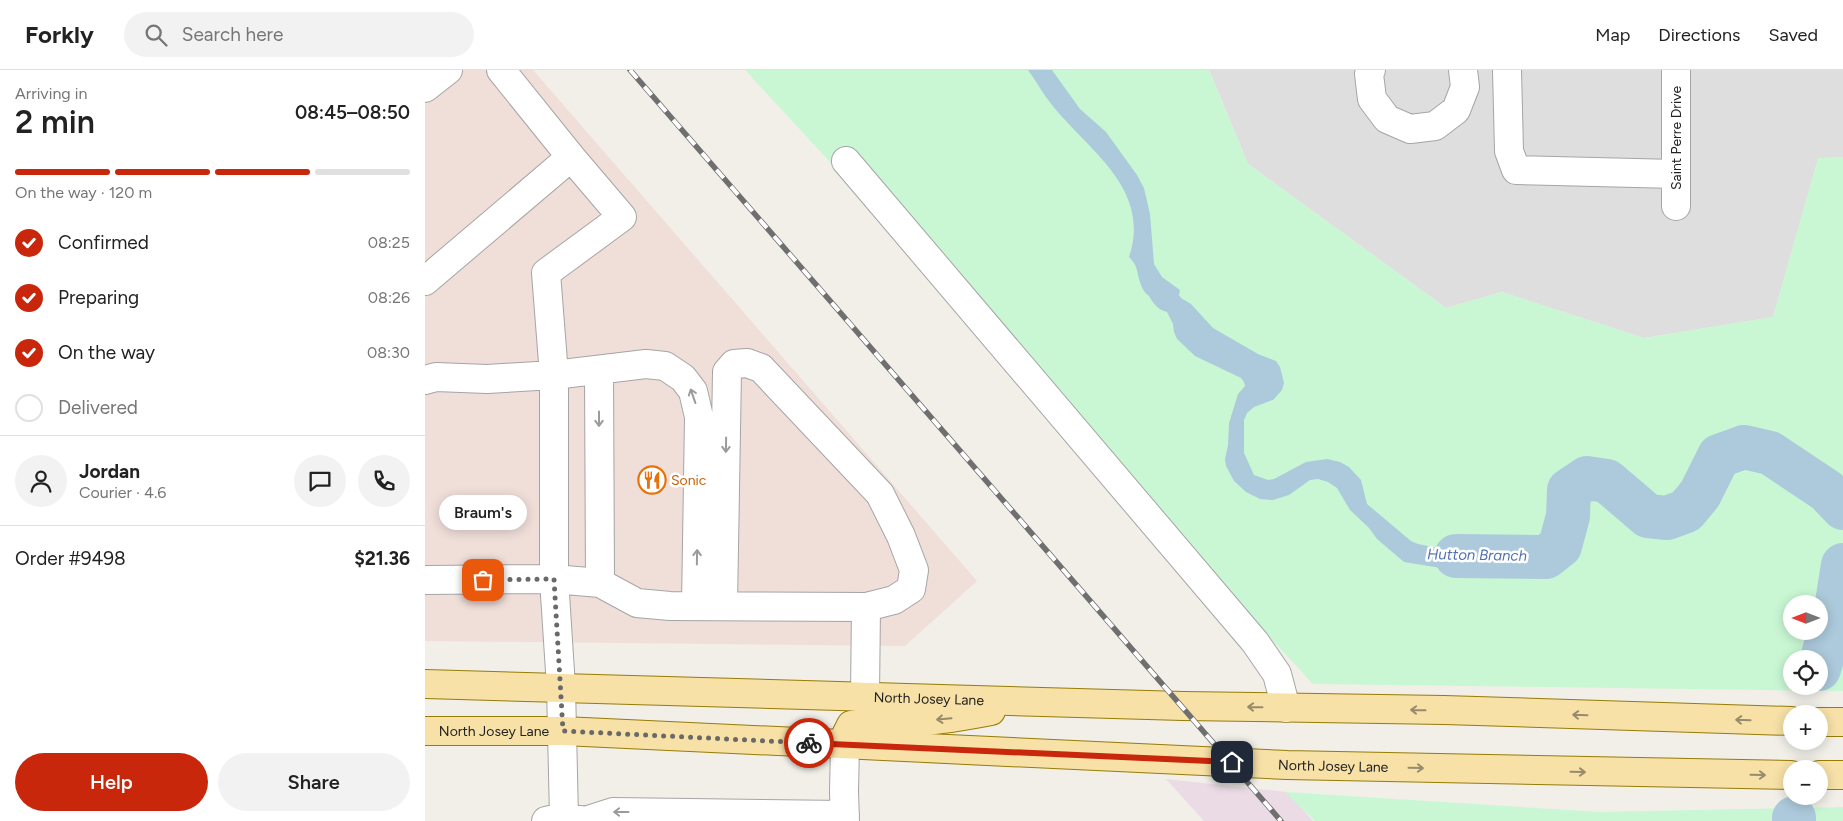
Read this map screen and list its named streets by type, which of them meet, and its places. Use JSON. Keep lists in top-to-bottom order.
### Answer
{
  "streets": {
    "main road": ["North Josey Lane"],
    "street": ["Saint Perre Drive"]
  },
  "water": ["Hutton Branch"],
  "places": {
    "restaurant": ["Sonic"],
    "other": ["Braum's"]
  },
  "north": "left",
  "page": {
    "header": "Forkly",
    "search": "Search here",
    "nav": ["Map", "Directions", "Saved"],
    "heading": ["2 min", "Arriving in", "08:45–08:50"],
    "panel": [
      "Jordan",
      "Courier · 4.6",
      "Order #9498",
      "$21.36"
    ],
    "bar": "On the way · 120 m",
    "list": [
      ["Confirmed", "08:25"],
      ["Preparing", "08:26"],
      ["On the way", "08:30"],
      "Delivered"
    ],
    "bubble": "Braum's",
    "map_buttons": ["+", "−"],
    "buttons": ["Help", "Share"]
  }
}
